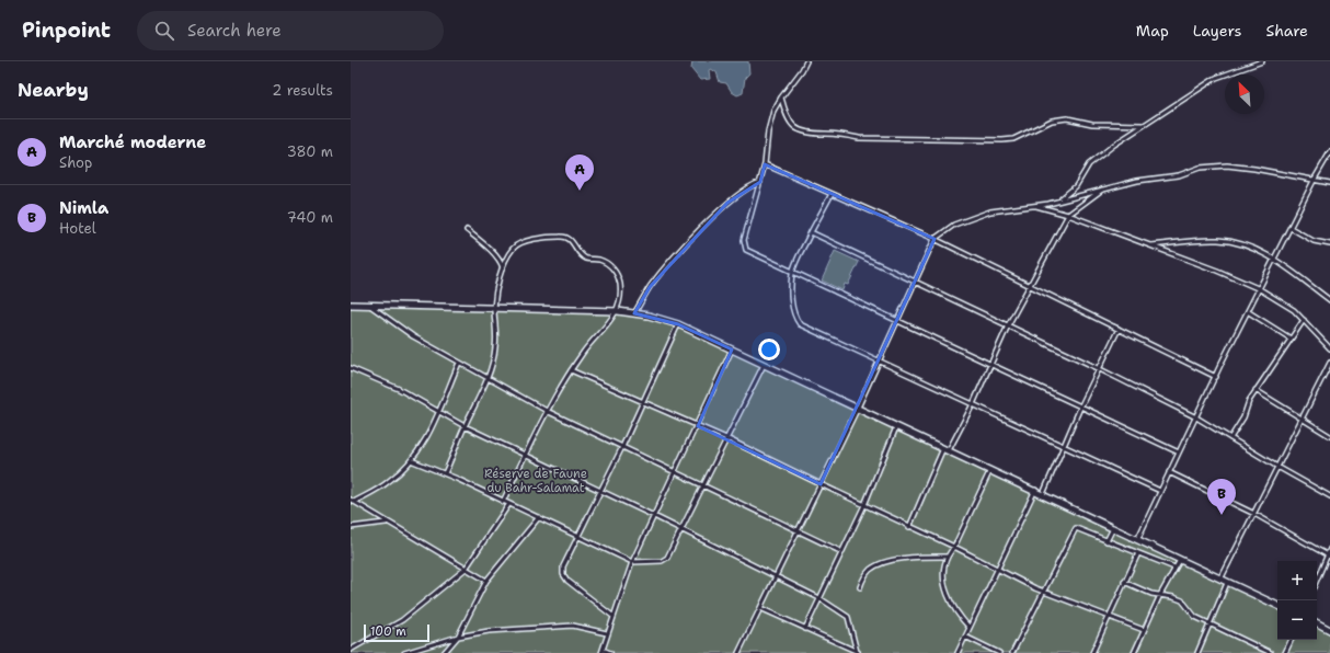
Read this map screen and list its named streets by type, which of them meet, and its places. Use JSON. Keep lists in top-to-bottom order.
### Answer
{
  "parks": ["Réserve de Faune du Bahr-Salamat"],
  "scale_bar": "100 m",
  "north": "top left",
  "page": {
    "header": "Pinpoint",
    "search": "Search here",
    "nav": ["Map", "Layers", "Share"],
    "heading": ["Nearby", "2 results"],
    "list": [
      {
        "mark": "A",
        "name": "Marché moderne",
        "note": "Shop",
        "value": "380 m"
      },
      {
        "mark": "B",
        "name": "Nimla",
        "note": "Hotel",
        "value": "740 m"
      }
    ],
    "pins": ["A", "B"],
    "map_buttons": ["+", "−"],
    "scale": "100 m"
  }
}
